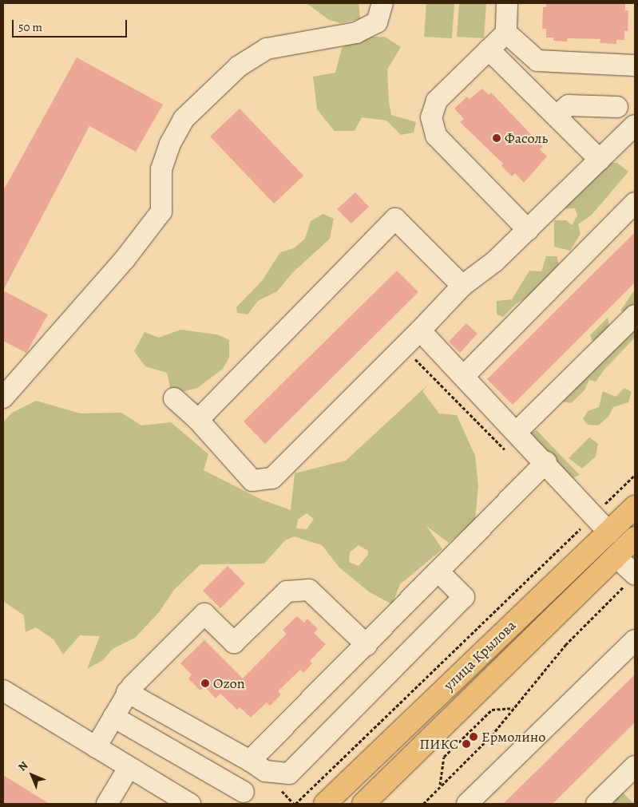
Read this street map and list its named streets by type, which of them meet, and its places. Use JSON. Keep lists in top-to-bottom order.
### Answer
{
  "streets": {
    "main road": ["улица Крылова"]
  },
  "places": [
    "Фасоль",
    "Ozon",
    "Ермолино",
    "ПИКС"
  ],
  "scale_bar": "50 m",
  "north": "top left"
}
